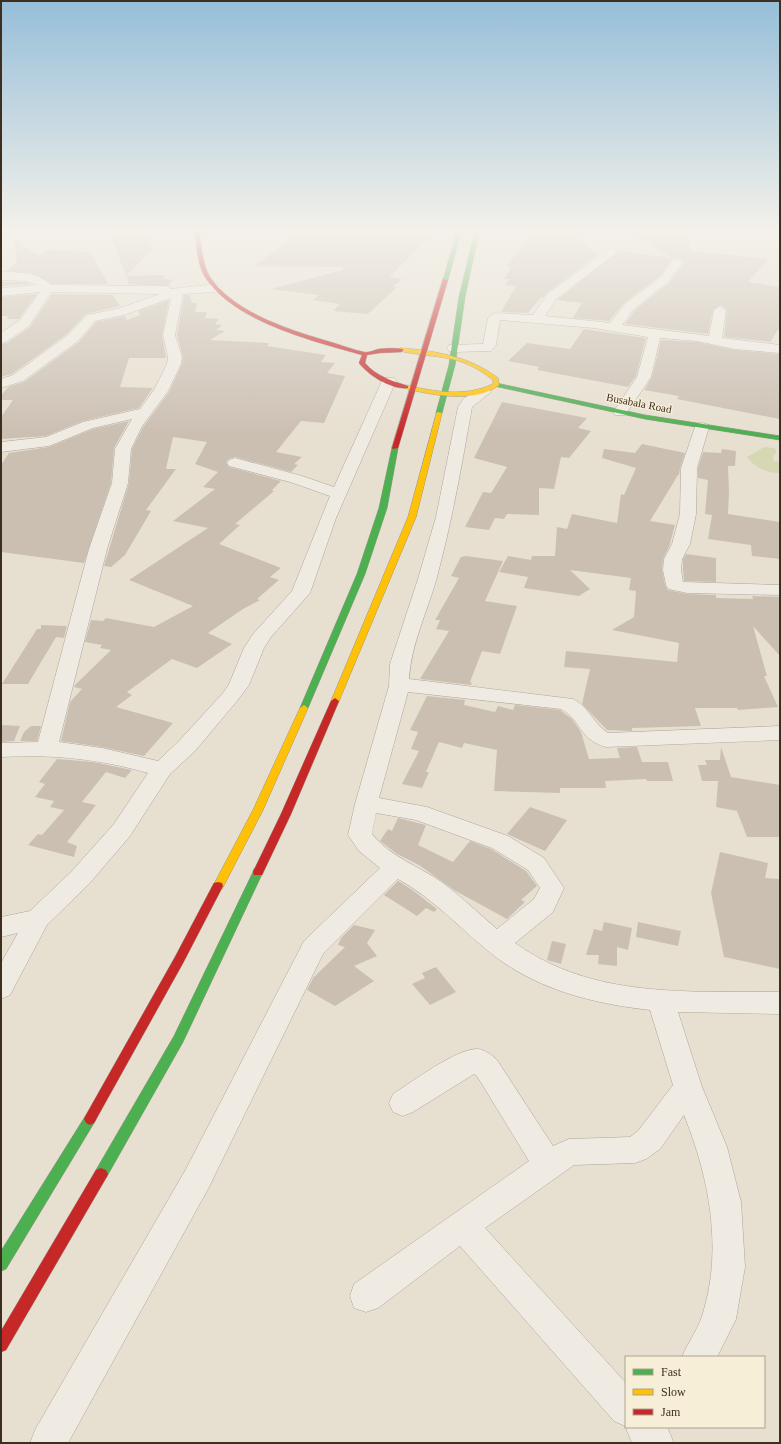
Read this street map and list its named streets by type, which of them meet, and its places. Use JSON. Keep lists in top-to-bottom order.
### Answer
{
  "streets": {
    "main road": ["Busabala Road"]
  },
  "legend": ["Fast", "Slow", "Jam"]
}
